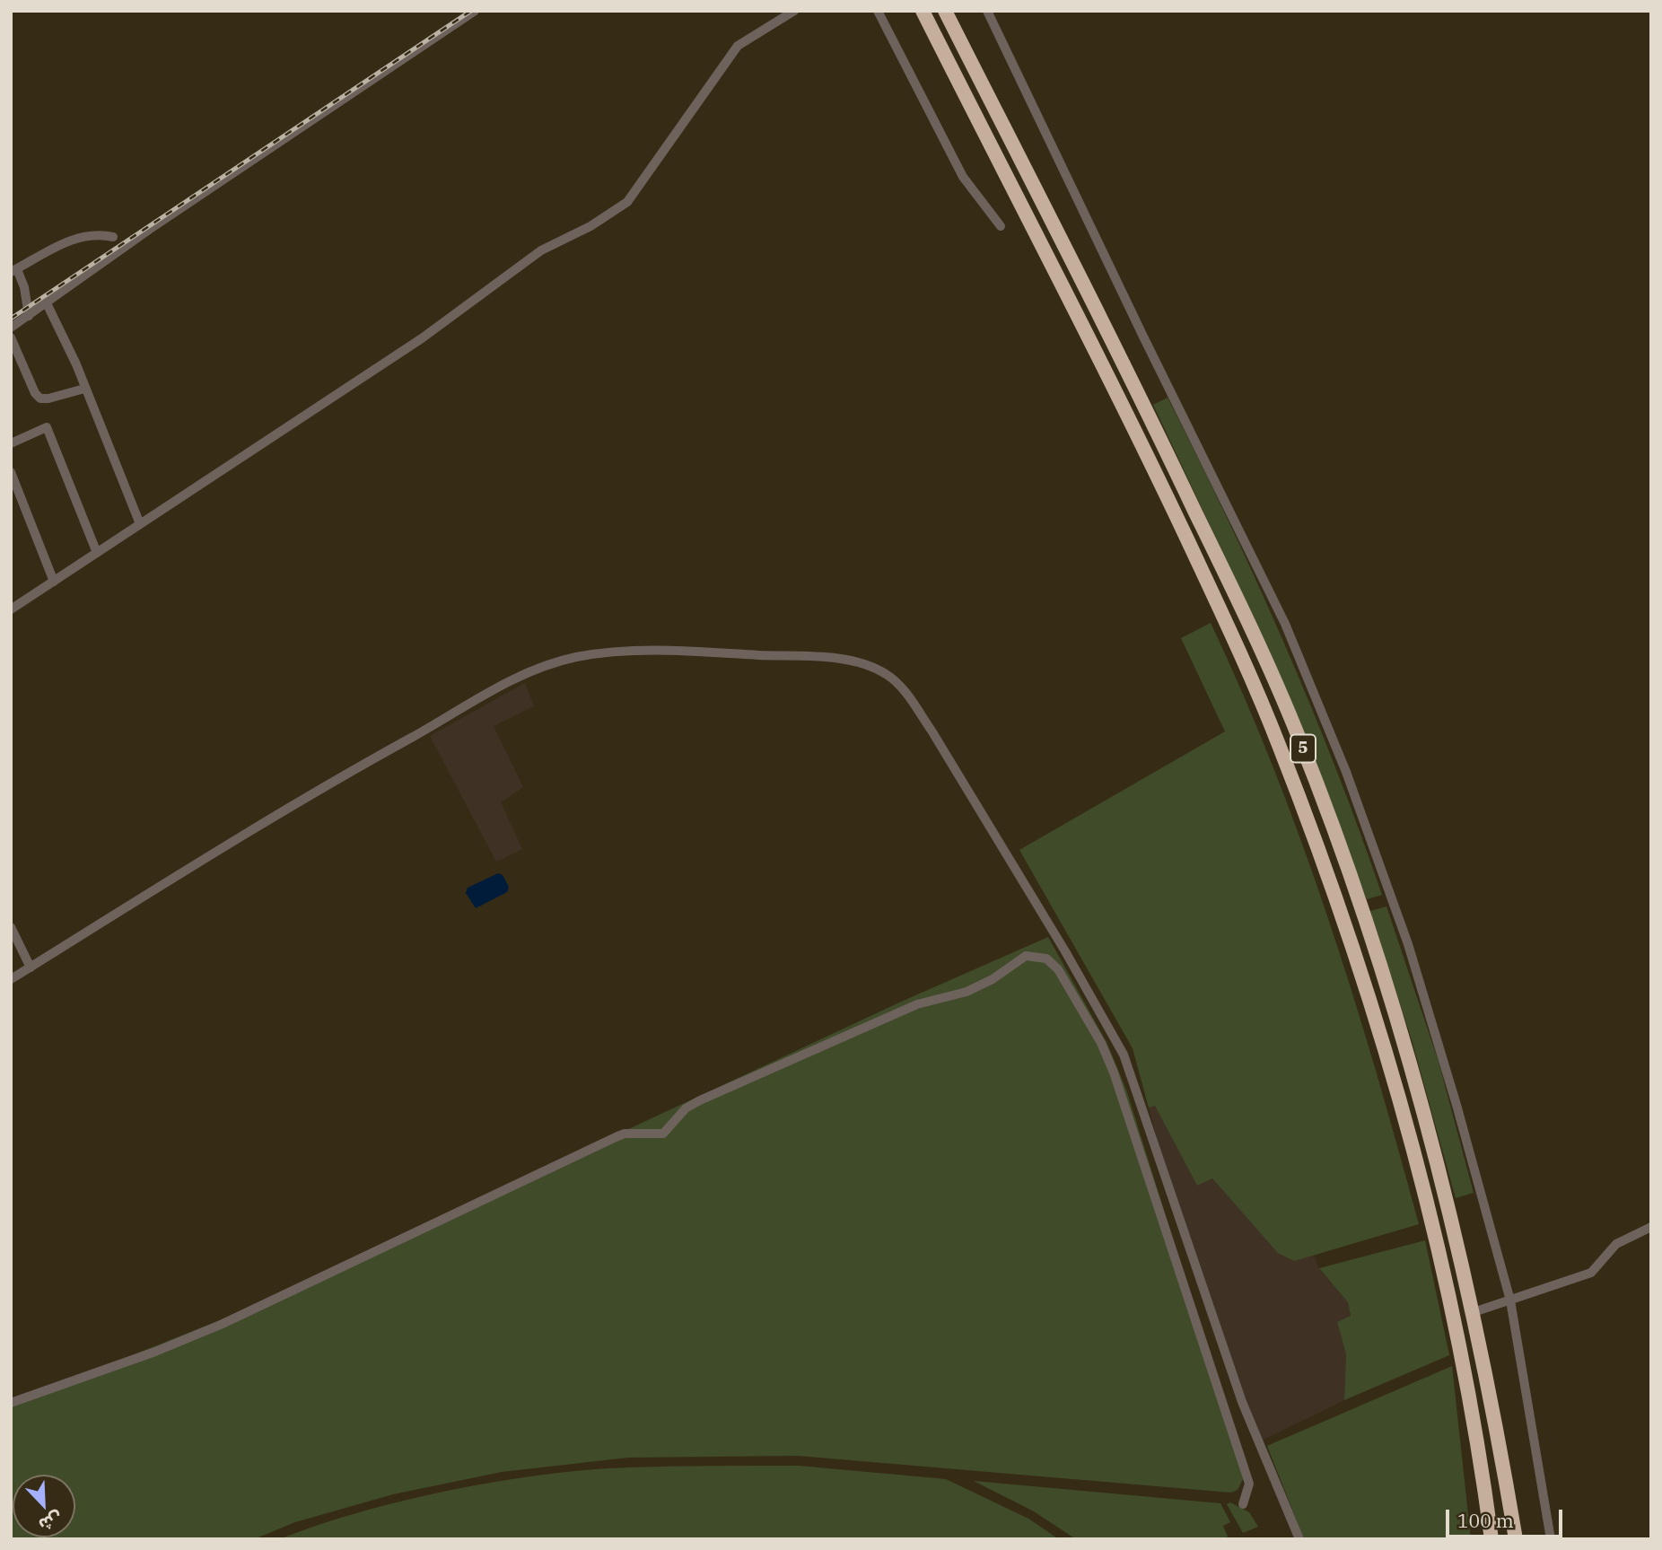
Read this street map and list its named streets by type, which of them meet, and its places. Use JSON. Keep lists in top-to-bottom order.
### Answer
{
  "streets": {
    "highway": ["5"]
  },
  "scale_bar": "100 m",
  "north": "bottom right"
}
